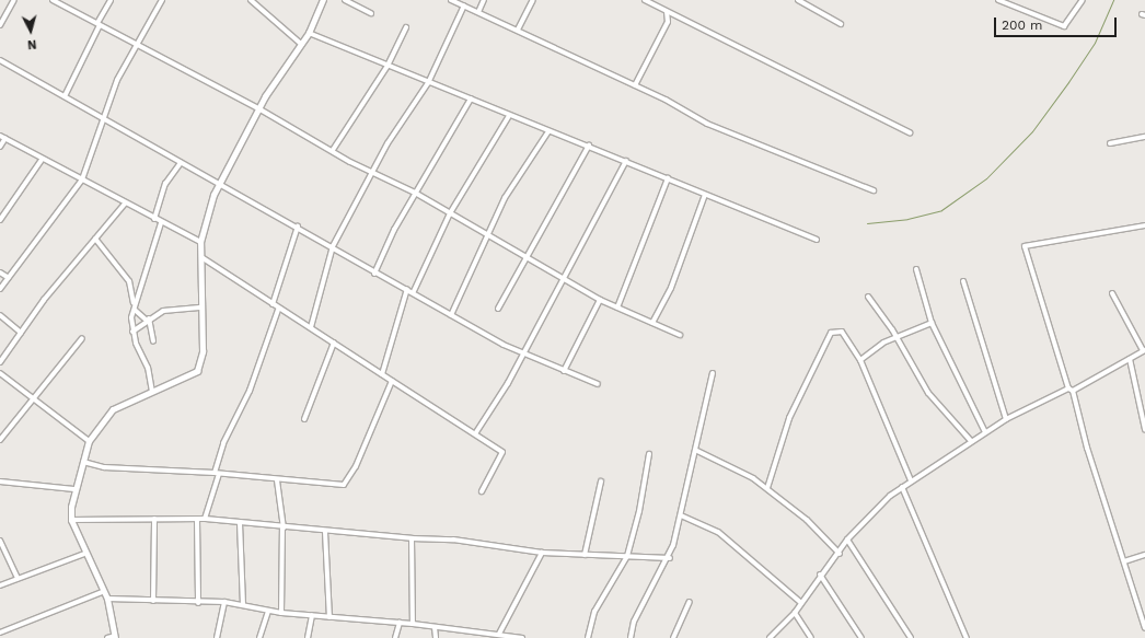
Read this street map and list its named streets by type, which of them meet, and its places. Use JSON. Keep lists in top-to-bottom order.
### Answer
{
  "scale_bar": "200 m",
  "north": "bottom"
}
